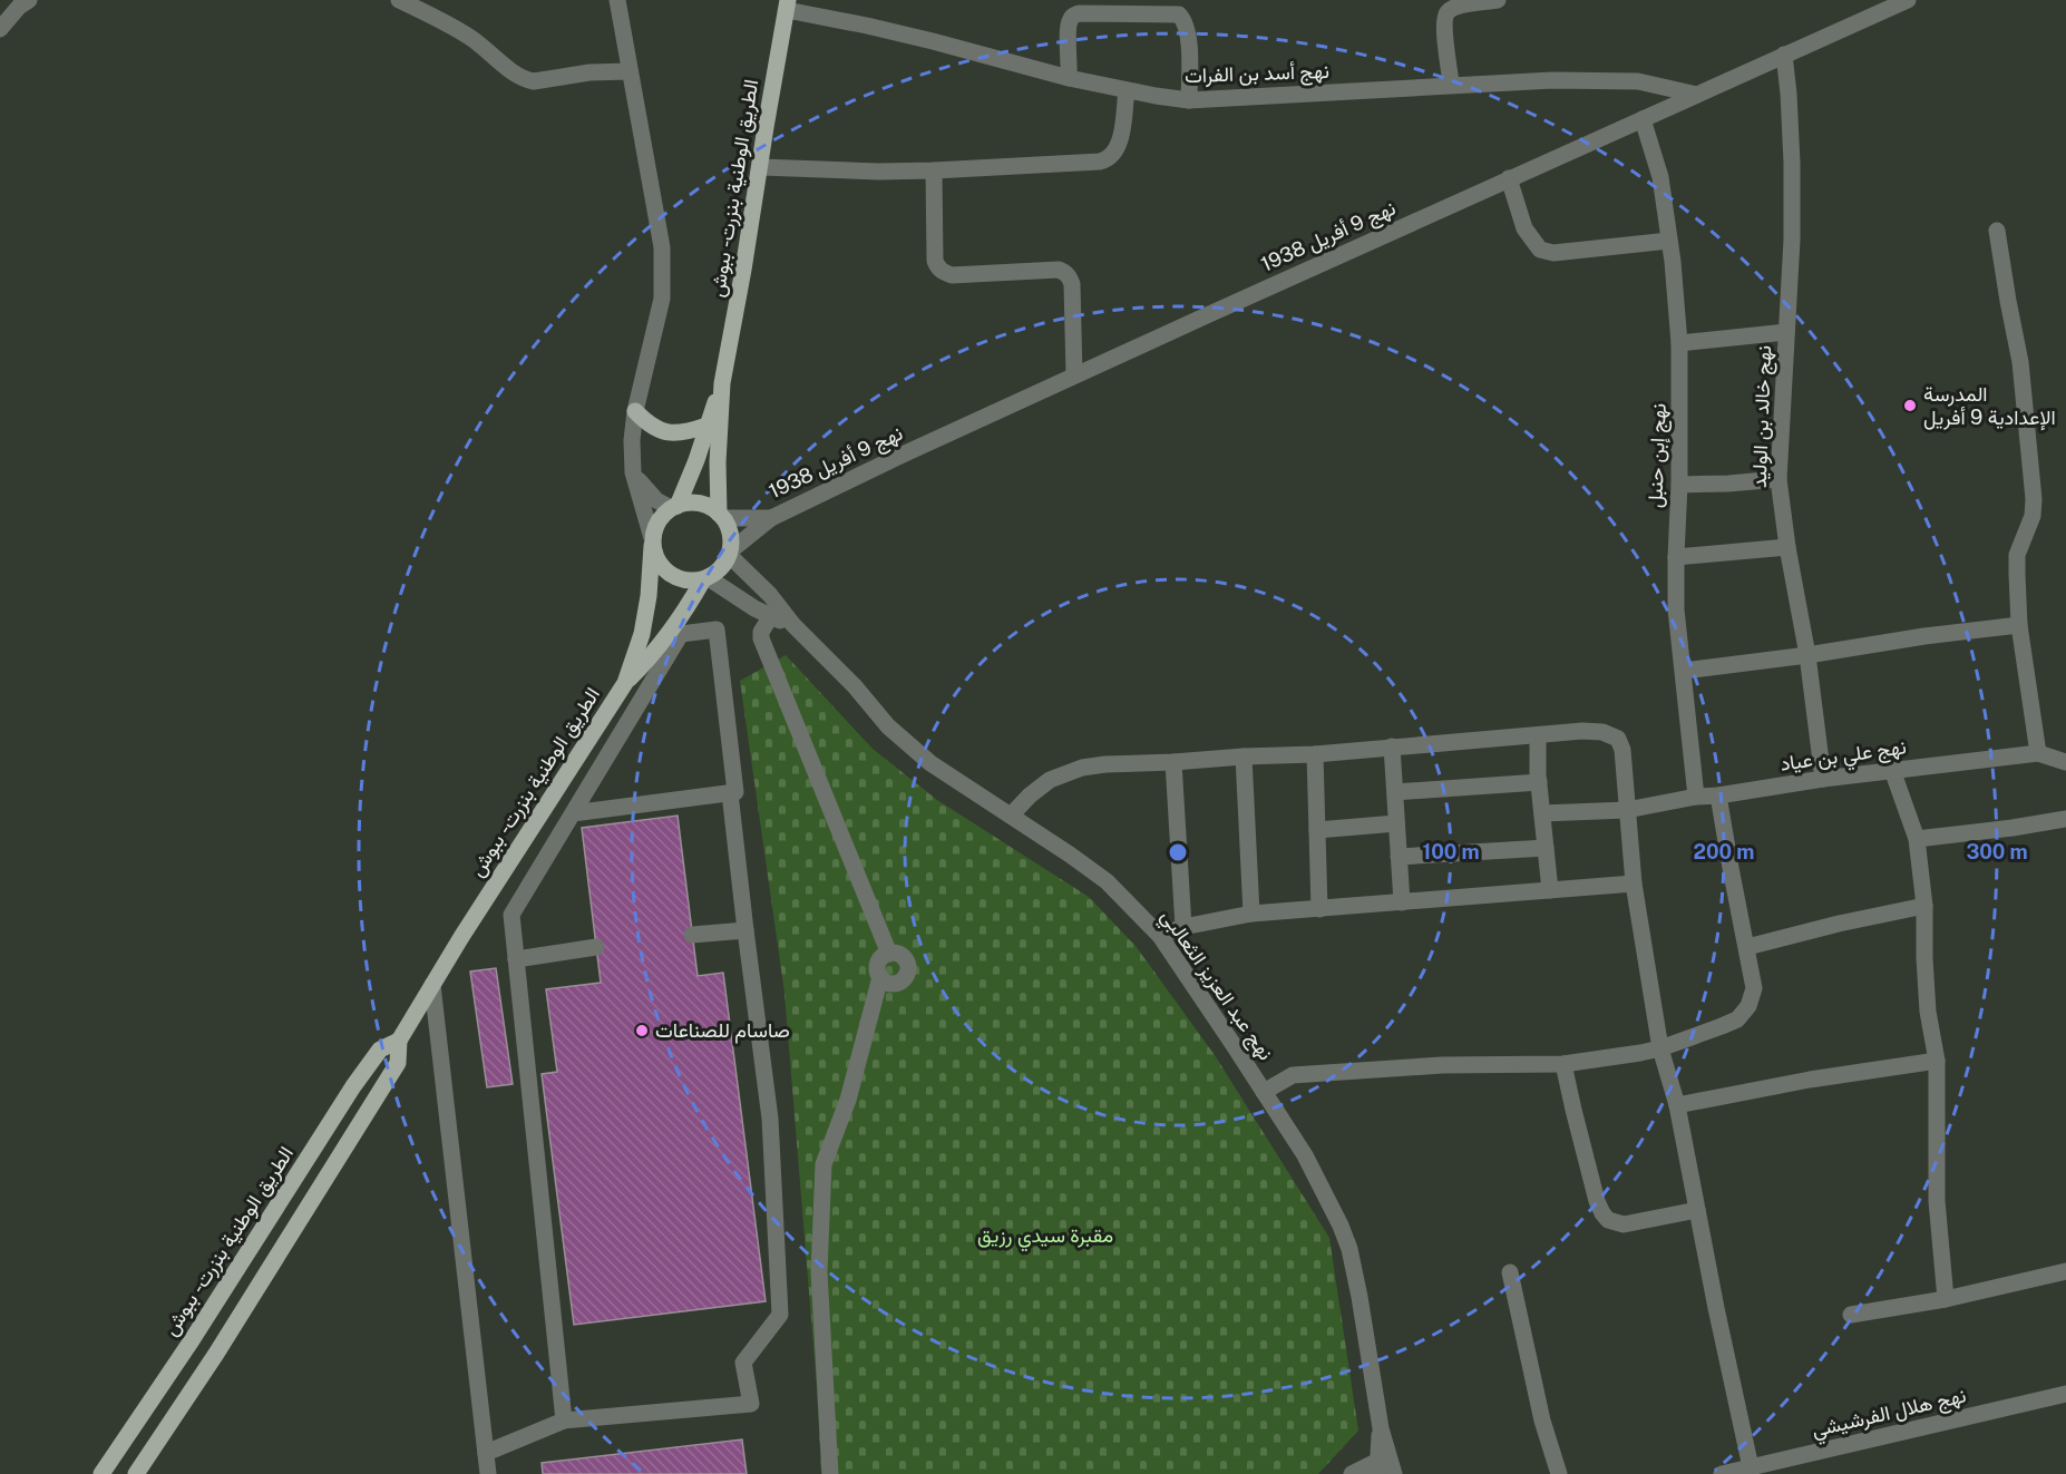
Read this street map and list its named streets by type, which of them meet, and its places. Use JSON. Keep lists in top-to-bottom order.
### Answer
{
  "streets": {
    "main road": ["الطريق الوطنية بنزرت - ببوش"],
    "street": [
      "نهج أسد بن الفرات",
      "نهج 9 أفريل 1938",
      "نهج خالد بن الوليد",
      "نهج إبن حنبل",
      "نهج علي بن عياد",
      "نهج عبد العزيز الثعالبي",
      "نهج هلال الفرشيشي"
    ]
  },
  "crossings": [
    ["نهج أسد بن الفرات", "الطريق الوطنية بنزرت - ببوش"],
    ["نهج أسد بن الفرات", "نهج 9 أفريل 1938"],
    ["نهج 9 أفريل 1938", "نهج خالد بن الوليد"],
    ["نهج 9 أفريل 1938", "نهج إبن حنبل"],
    ["نهج خالد بن الوليد", "نهج علي بن عياد"],
    ["نهج إبن حنبل", "نهج علي بن عياد"]
  ],
  "parks": ["مقبرة سيدي رزيق"],
  "places": ["المدرسة الإعدادية 9 أفريل", "صاسام للصناعات"],
  "rings": ["100 m", "200 m", "300 m"]
}
